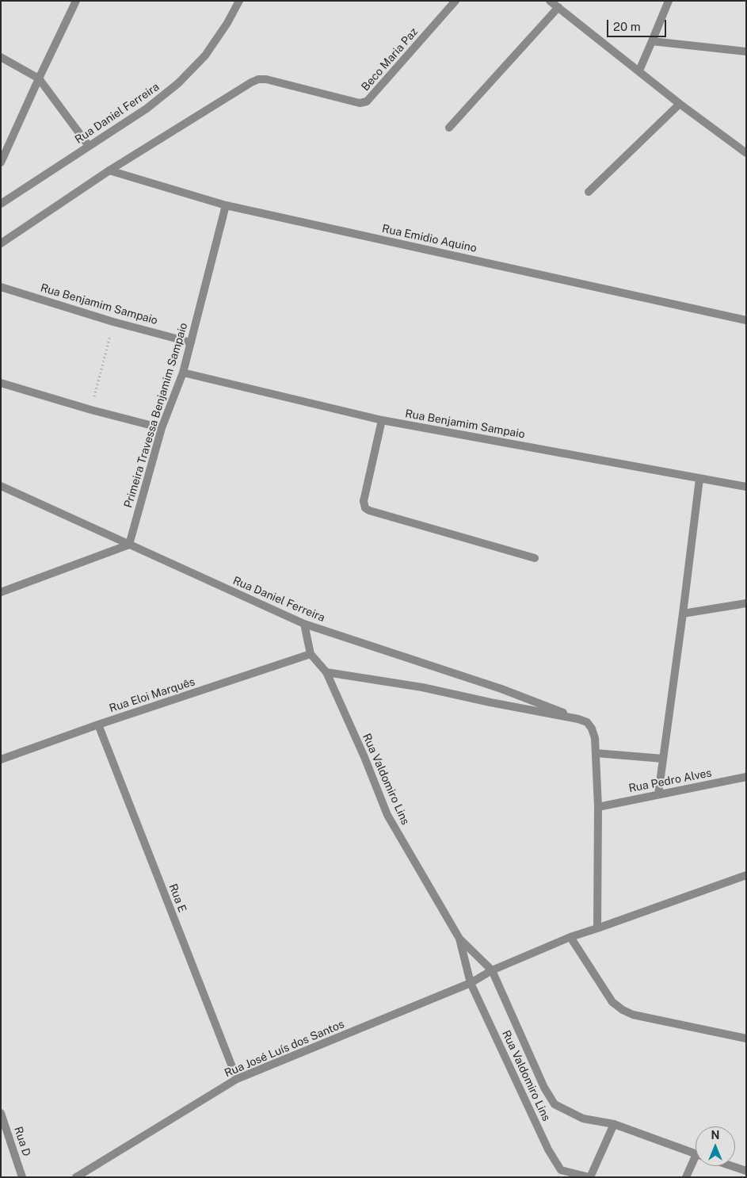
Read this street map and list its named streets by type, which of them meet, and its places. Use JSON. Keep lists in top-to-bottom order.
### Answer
{
  "streets": {
    "street": [
      "Beco Maria Paz",
      "Rua Daniel Ferreira",
      "Rua Emidio Aquino",
      "Rua Benjamim Sampaio",
      "Primeira Travessa Benjamim Sampaio",
      "Rua Eloi Marquês",
      "Rua Valdomiro Lins",
      "Rua Pedro Alves",
      "Rua E",
      "Rua José Luís dos Santos",
      "Rua D"
    ]
  },
  "crossings": [
    ["Beco Maria Paz", "Rua Emidio Aquino"],
    ["Rua Daniel Ferreira", "Primeira Travessa Benjamim Sampaio"],
    ["Rua Daniel Ferreira", "Rua Valdomiro Lins"],
    ["Rua Emidio Aquino", "Primeira Travessa Benjamim Sampaio"],
    ["Rua Benjamim Sampaio", "Primeira Travessa Benjamim Sampaio"],
    ["Rua Eloi Marquês", "Rua Valdomiro Lins"],
    ["Rua Eloi Marquês", "Rua E"],
    ["Rua Valdomiro Lins", "Rua José Luís dos Santos"],
    ["Rua E", "Rua José Luís dos Santos"]
  ],
  "scale_bar": "20 m",
  "north": "top"
}
